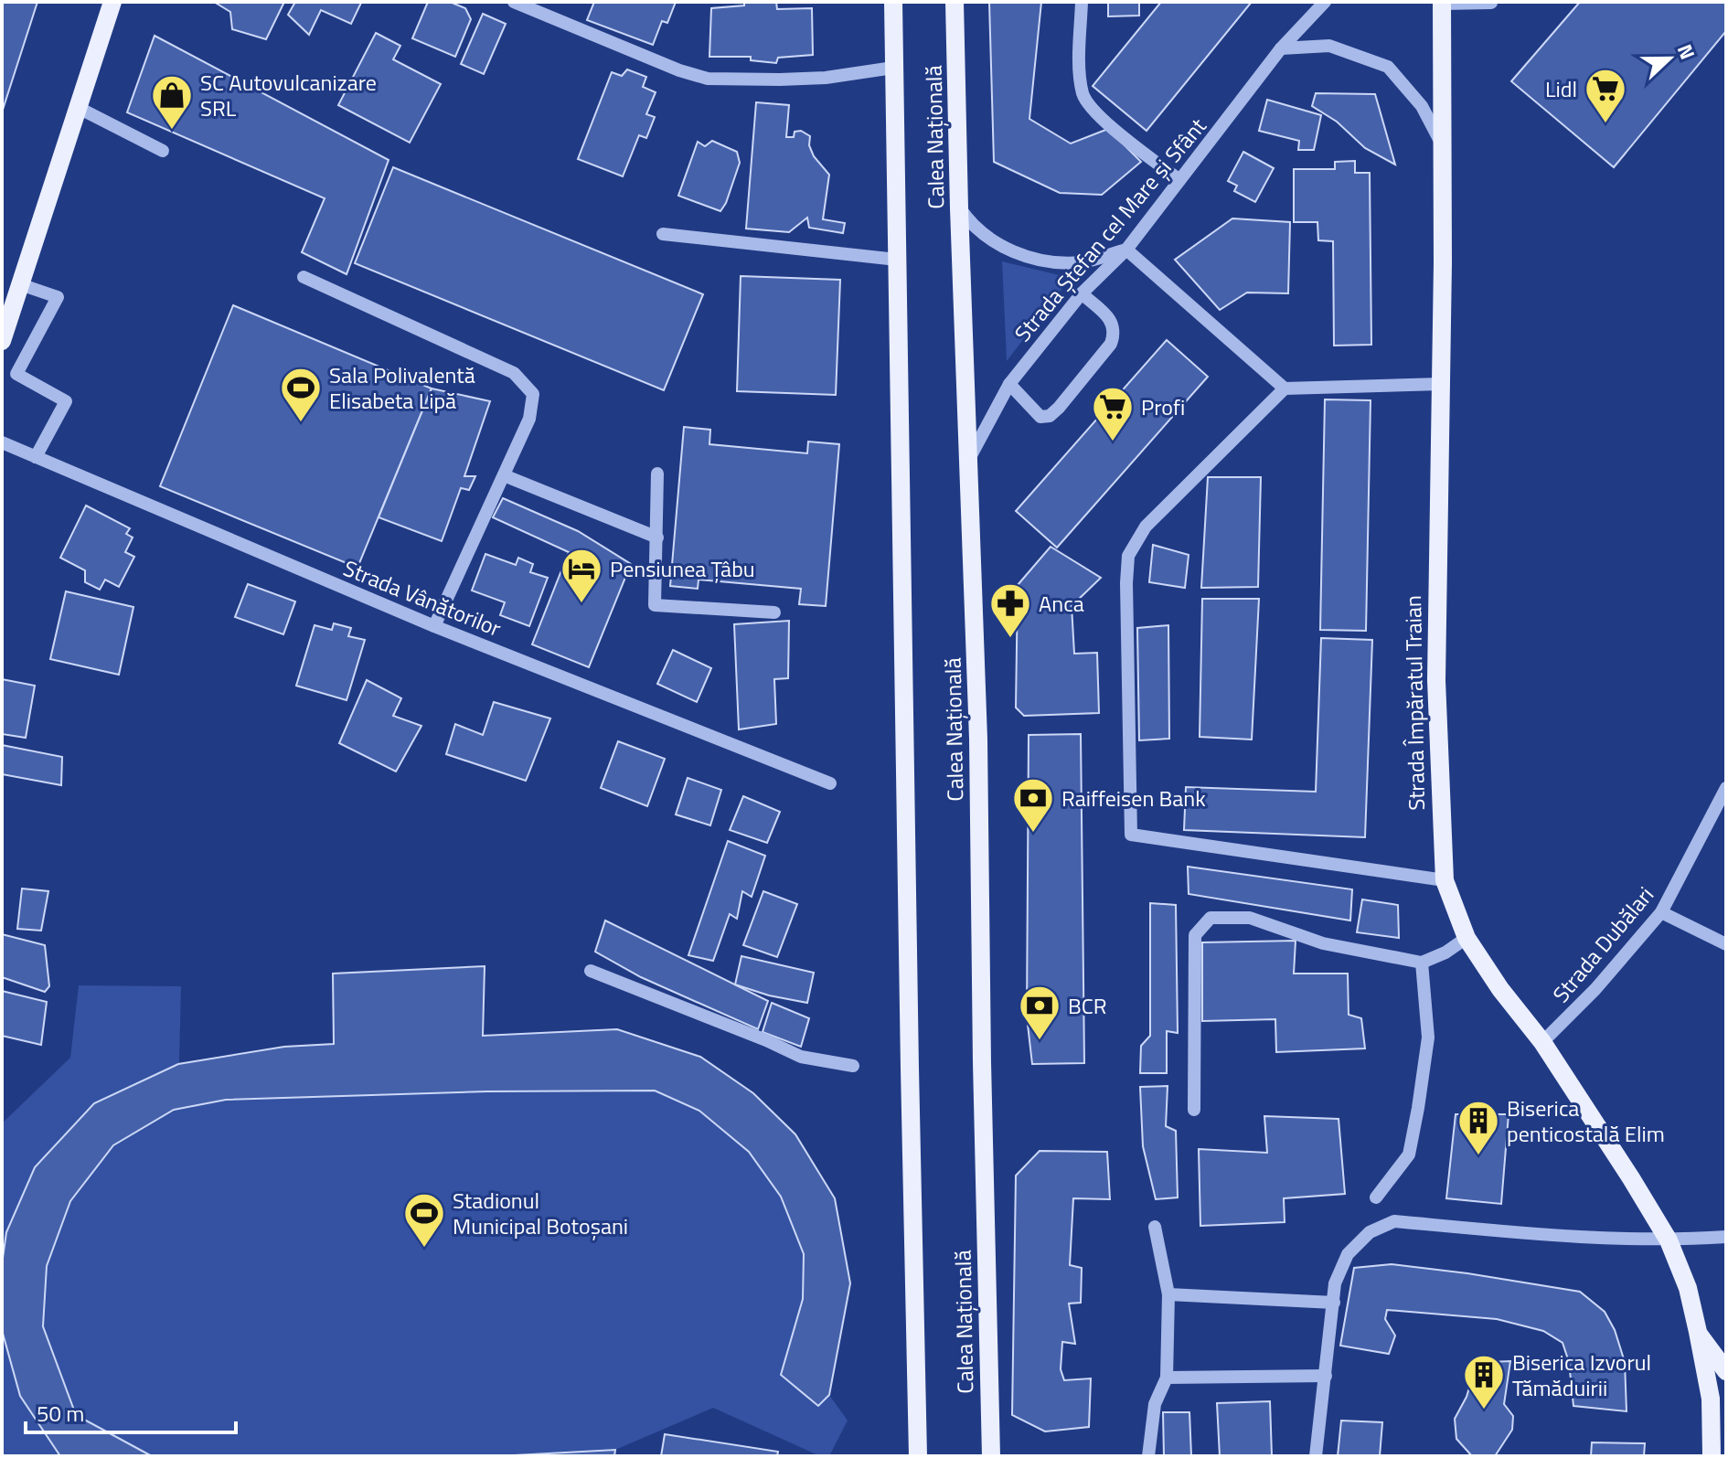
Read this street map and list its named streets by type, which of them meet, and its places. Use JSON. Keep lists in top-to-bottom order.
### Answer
{
  "streets": {
    "main road": ["Calea Națională", "Strada Împăratul Traian"],
    "street": ["Strada Ștefan cel Mare și Sfânt", "Strada Vânătorilor", "Strada Dubălari"]
  },
  "crossings": [
    ["Calea Națională", "Strada Ștefan cel Mare și Sfânt"],
    ["Strada Împăratul Traian", "Strada Dubălari"]
  ],
  "places": {
    "supermarket": ["Lidl", "Profi"],
    "shop": ["SC Autovulcanizare SRL"],
    "sports": ["Sala Polivalentă Elisabeta Lipă", "Stadionul Municipal Botoșani"],
    "hotel": ["Pensiunea Țâbu"],
    "pharmacy": ["Anca"],
    "bank": ["Raiffeisen Bank", "BCR"],
    "building": ["Biserica penticostală Elim", "Biserica Izvorul Tămăduirii"]
  },
  "scale_bar": "50 m",
  "north": "right"
}
